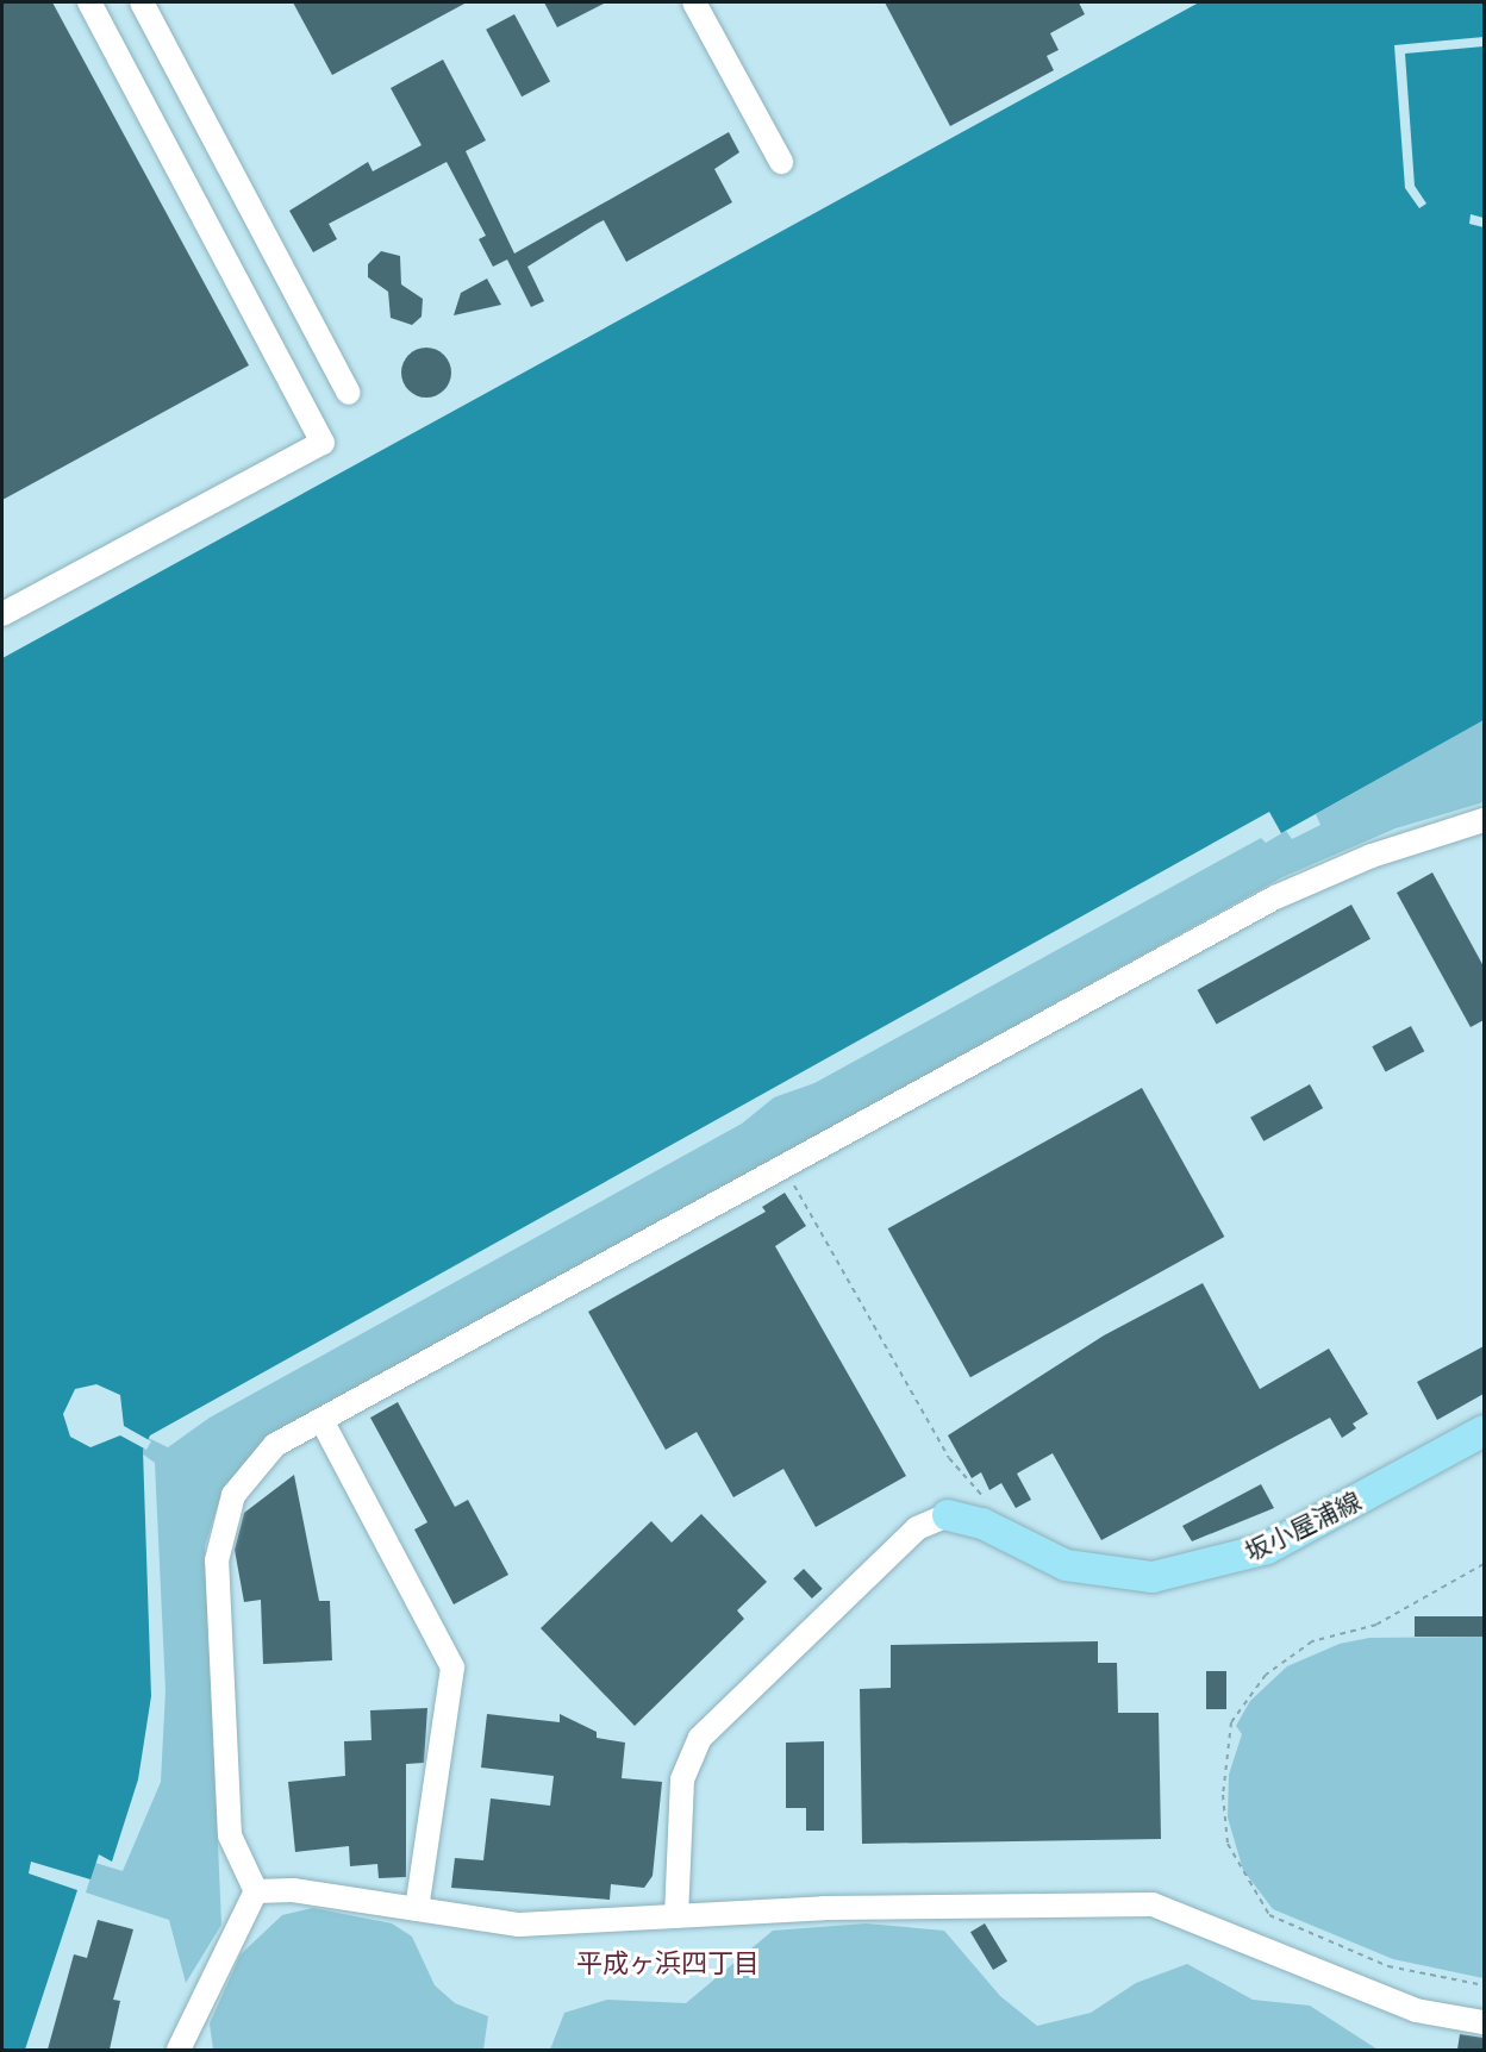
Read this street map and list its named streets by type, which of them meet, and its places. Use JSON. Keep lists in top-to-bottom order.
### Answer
{
  "streets": {
    "main road": ["坂小屋浦線"]
  },
  "districts": ["平成ヶ浜四丁目"]
}
